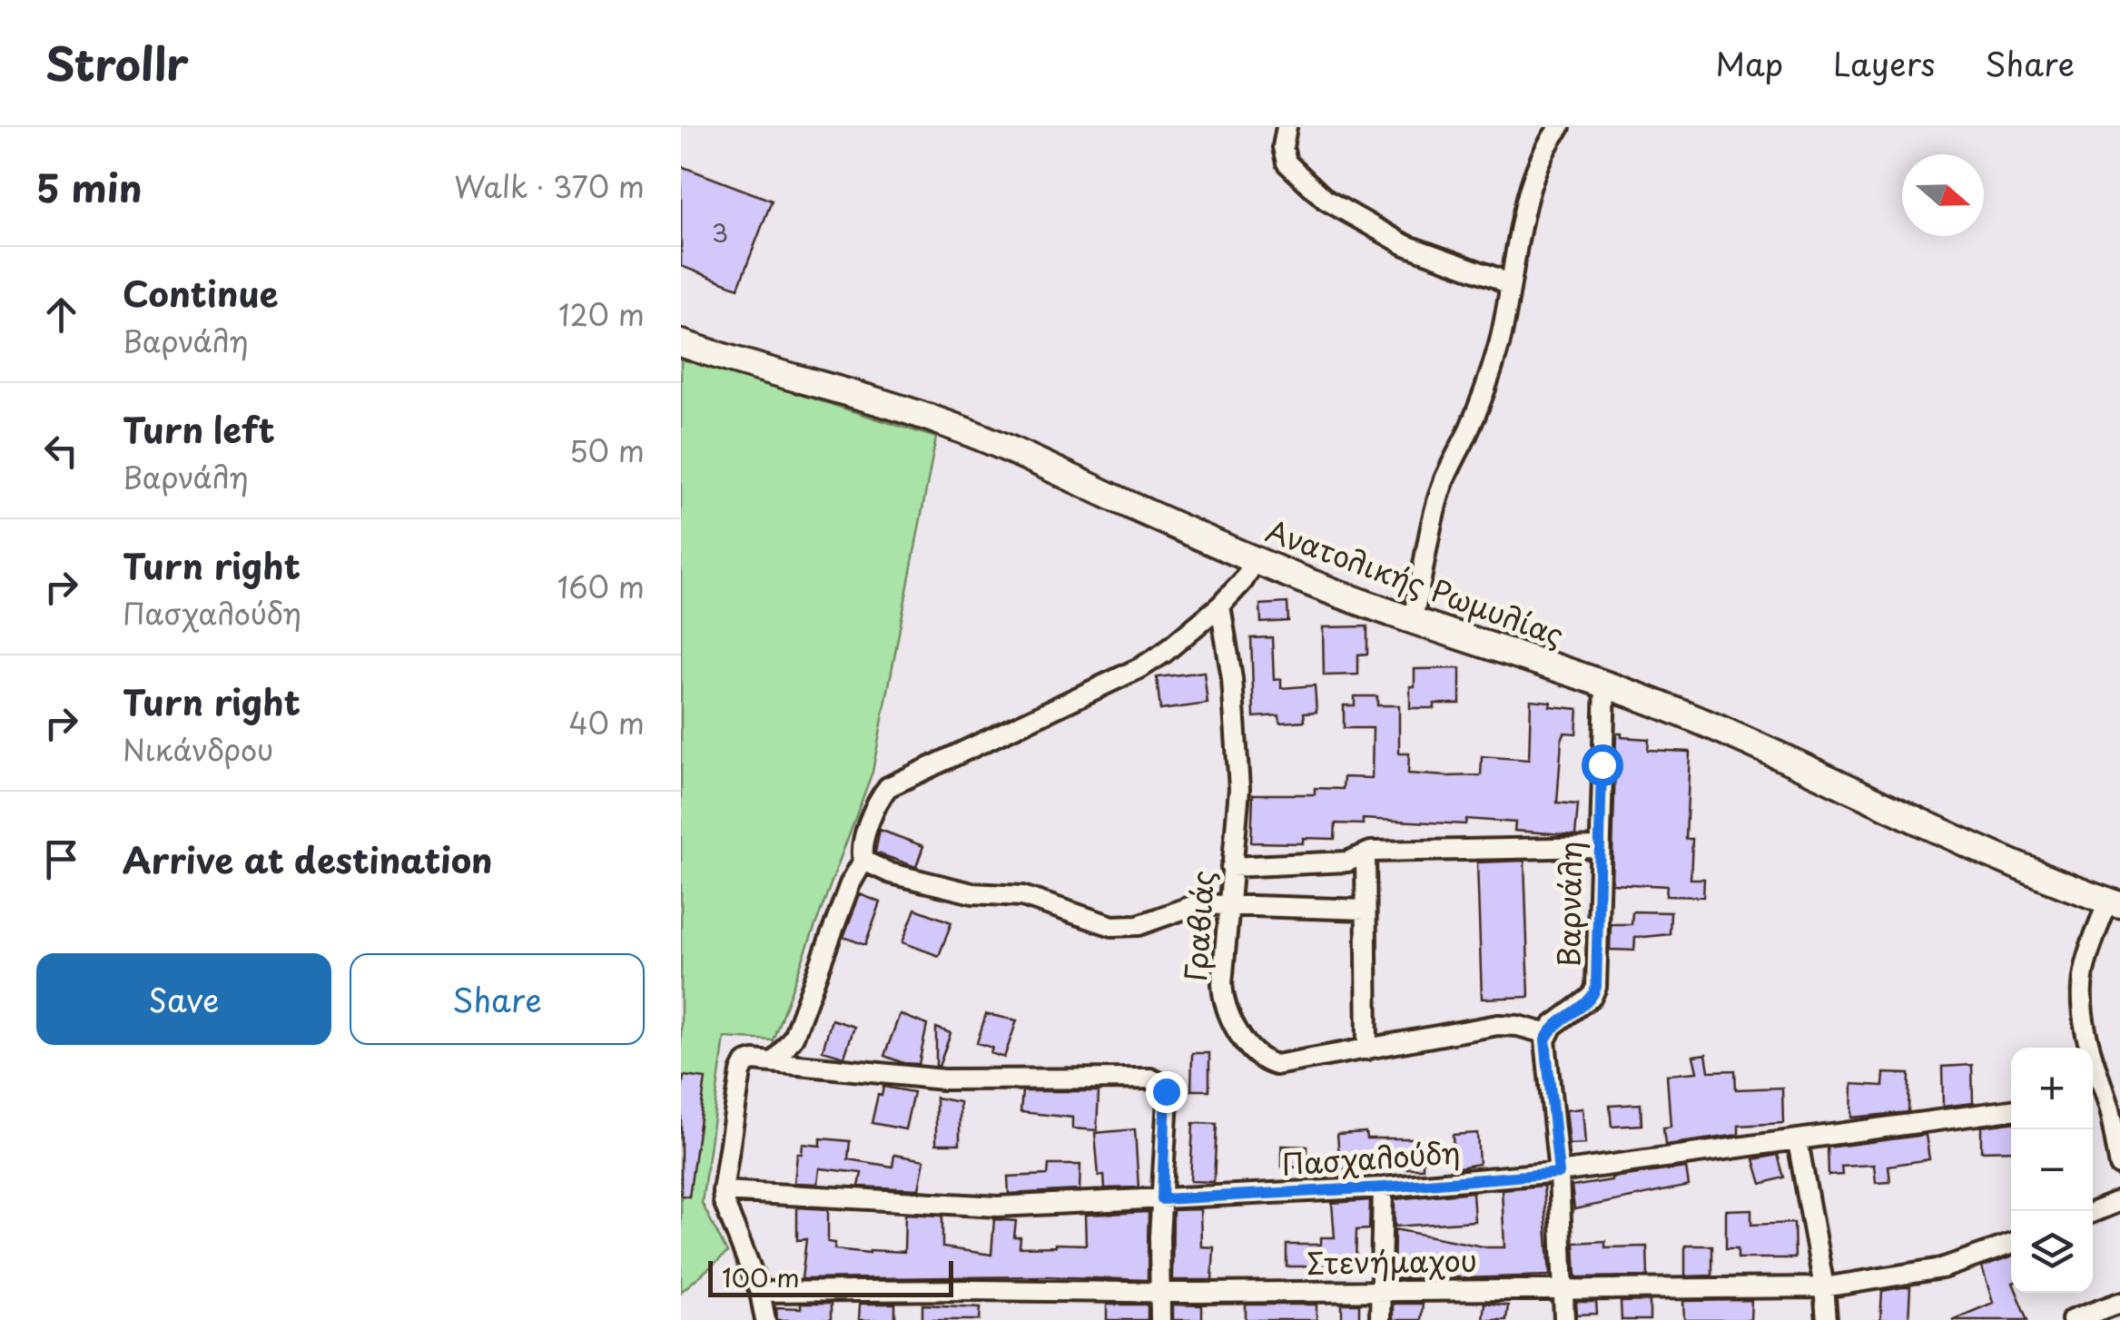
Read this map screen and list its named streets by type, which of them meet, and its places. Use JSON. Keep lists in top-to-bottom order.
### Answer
{
  "streets": {
    "street": [
      "Ανατολικής Ρωμυλίας",
      "Βαρνάλη",
      "Γραβιάς",
      "Πασχαλούδη",
      "Στενήμαχου"
    ]
  },
  "crossings": [
    ["Ανατολικής Ρωμυλίας", "Βαρνάλη"],
    ["Βαρνάλη", "Γραβιάς"]
  ],
  "house_numbers": ["3"],
  "scale_bar": "100 m",
  "north": "right",
  "page": {
    "header": "Strollr",
    "nav": ["Map", "Layers", "Share"],
    "heading": ["5 min", "Walk · 370 m"],
    "list": [
      ["Continue", "Βαρνάλη", "120 m"],
      ["Turn left", "Βαρνάλη", "50 m"],
      ["Turn right", "Πασχαλούδη", "160 m"],
      ["Turn right", "Νικάνδρου", "40 m"],
      "Arrive at destination"
    ],
    "buttons": ["Save", "Share"],
    "map_buttons": ["+", "−"],
    "scale": "100 m"
  }
}
